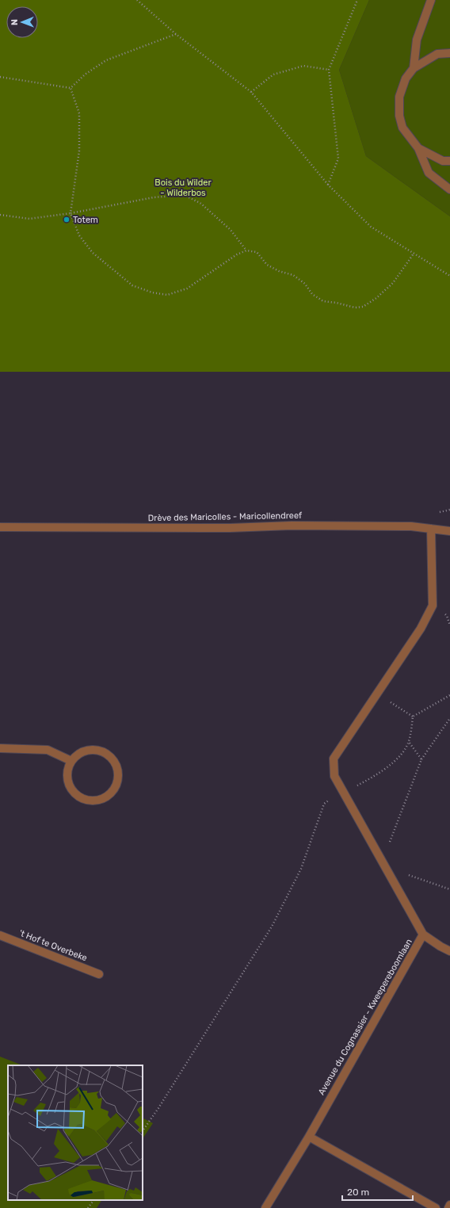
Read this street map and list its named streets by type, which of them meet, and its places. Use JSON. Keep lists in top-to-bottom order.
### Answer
{
  "streets": {
    "street": ["Drève des Maricolles - Maricollendreef", "'t Hof te Overbeke", "Avenue du Cognassier - Kweepereboomlaan"]
  },
  "crossings": [
    ["Drève des Maricolles - Maricollendreef", "Avenue du Cognassier - Kweepereboomlaan"]
  ],
  "parks": ["Bois du Wilder - Wilderbos"],
  "places": ["Totem"],
  "scale_bar": "20 m",
  "north": "left"
}
